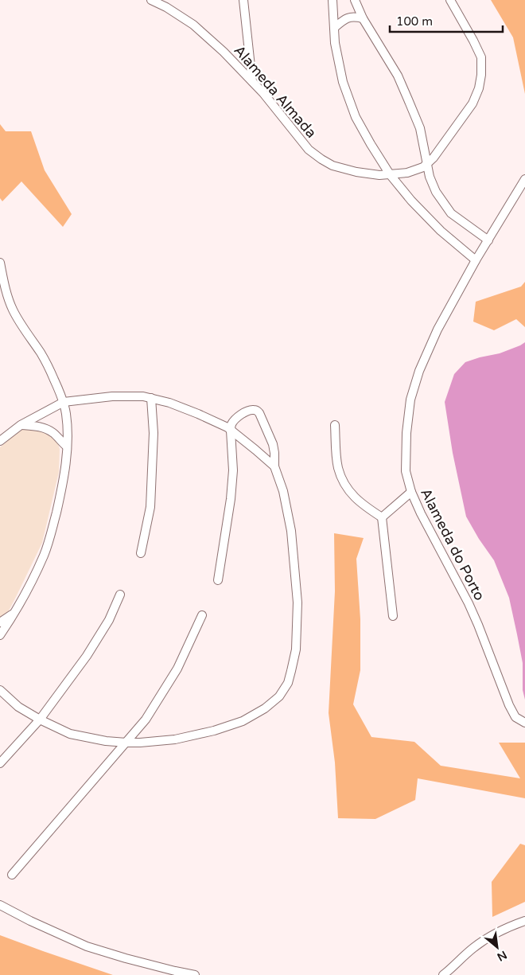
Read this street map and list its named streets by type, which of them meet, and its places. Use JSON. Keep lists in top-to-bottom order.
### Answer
{
  "streets": {
    "street": ["Alameda Almada", "Alameda do Porto"]
  },
  "scale_bar": "100 m",
  "north": "bottom right"
}
